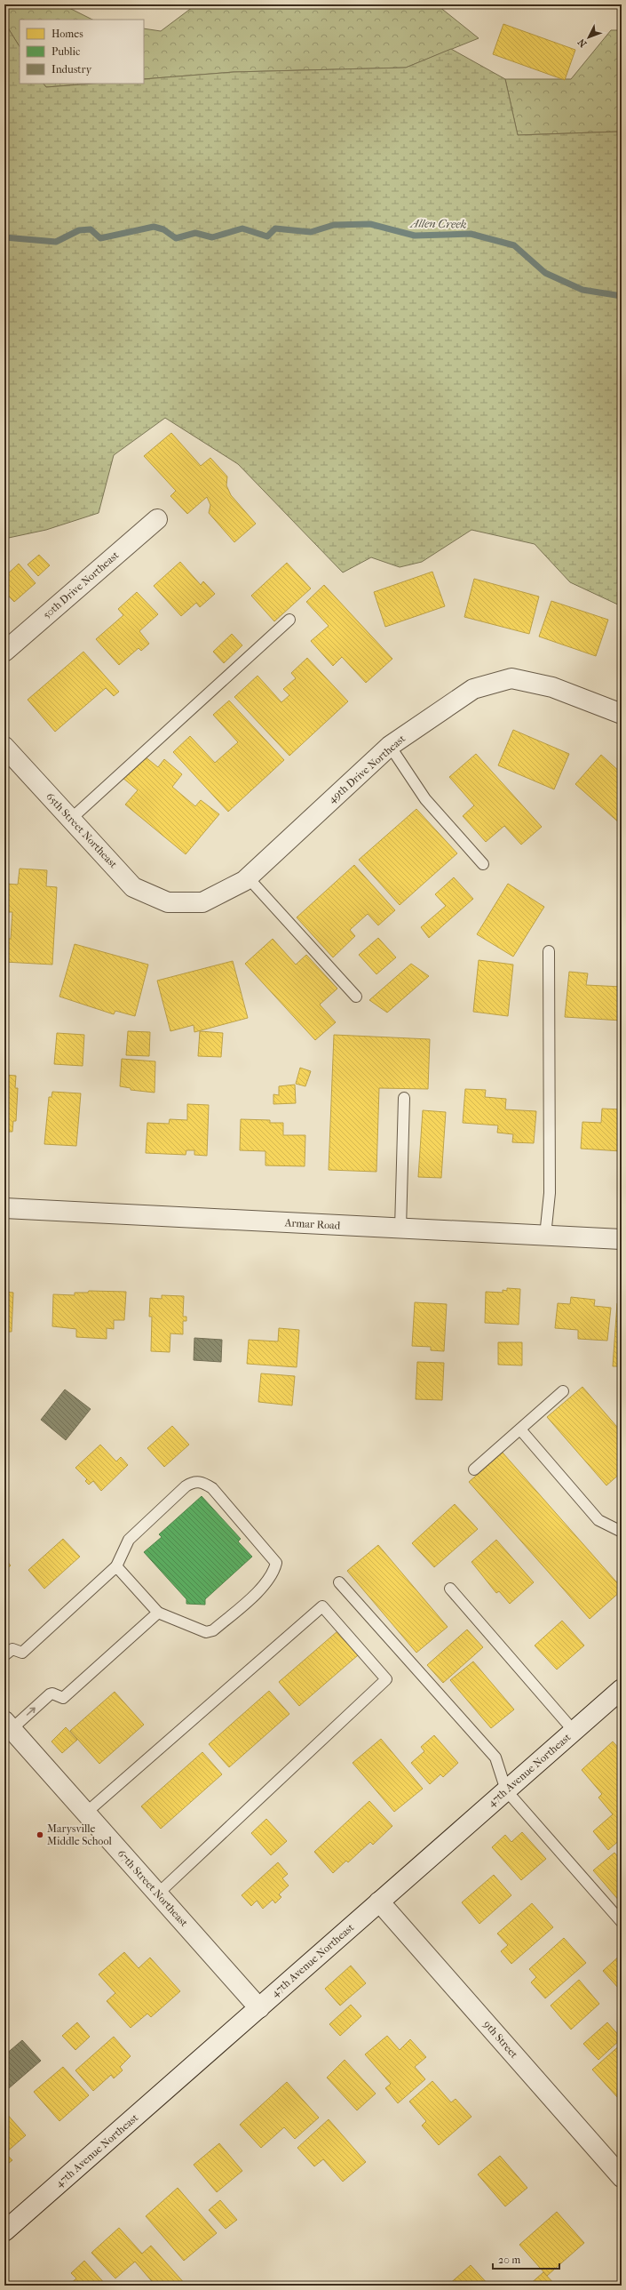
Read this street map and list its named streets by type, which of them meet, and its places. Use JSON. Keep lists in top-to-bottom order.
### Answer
{
  "streets": {
    "street": [
      "50th Drive Northeast",
      "49th Drive Northeast",
      "65th Street Northeast",
      "Armar Road",
      "47th Avenue Northeast",
      "67th Street Northeast",
      "9th Street"
    ]
  },
  "crossings": [
    ["49th Drive Northeast", "65th Street Northeast"],
    ["47th Avenue Northeast", "67th Street Northeast"],
    ["47th Avenue Northeast", "9th Street"]
  ],
  "water": ["Allen Creek"],
  "places": ["Marysville Middle School"],
  "legend": ["Homes", "Public", "Industry"],
  "scale_bar": "20 m",
  "north": "bottom left"
}
